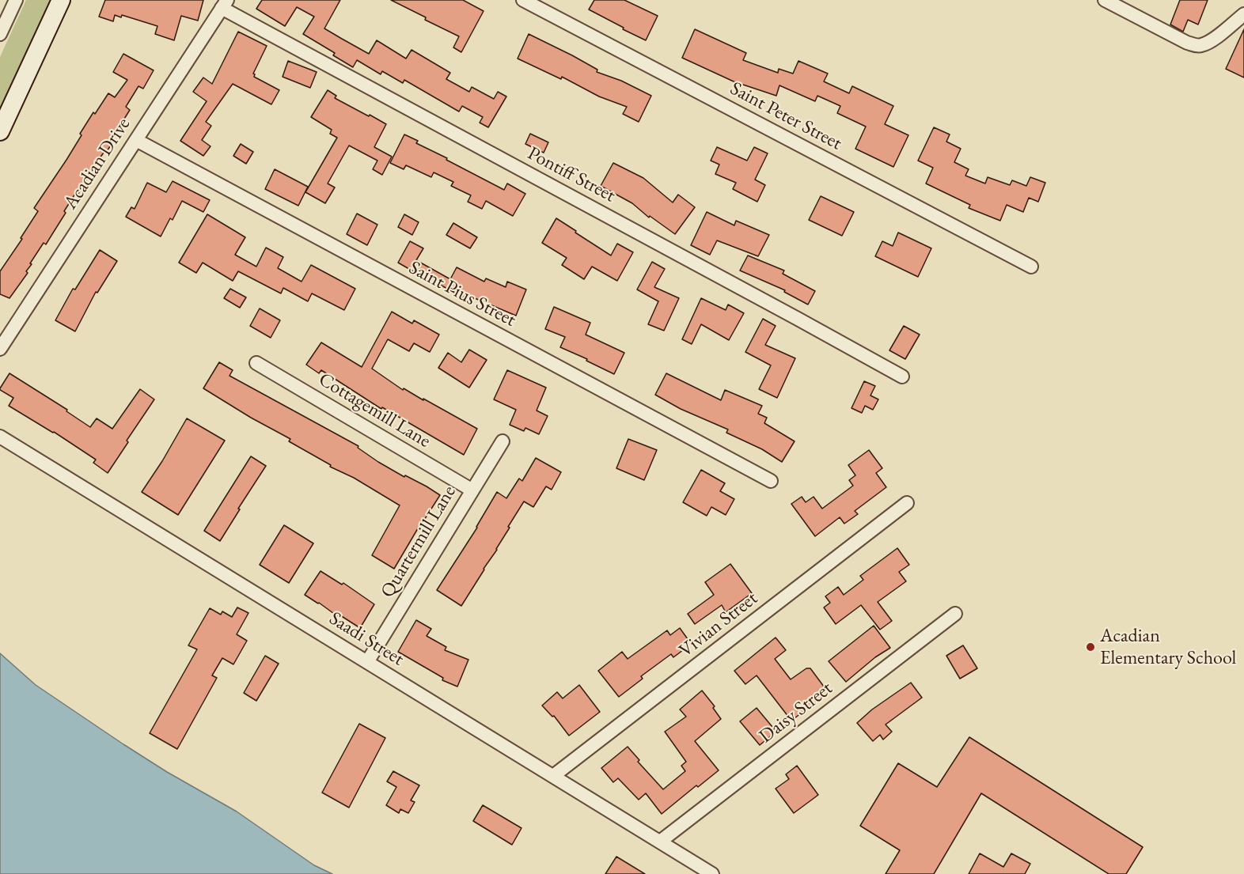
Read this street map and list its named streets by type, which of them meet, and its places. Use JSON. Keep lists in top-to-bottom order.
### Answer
{
  "streets": {
    "street": [
      "Saint Peter Street",
      "Acadian Drive",
      "Pontiff Street",
      "Saint Pius Street",
      "Cottagemill Lane",
      "Quartermill Lane",
      "Vivian Street",
      "Saadi Street",
      "Daisy Street"
    ]
  },
  "crossings": [
    ["Acadian Drive", "Pontiff Street"],
    ["Acadian Drive", "Saint Pius Street"],
    ["Cottagemill Lane", "Quartermill Lane"],
    ["Quartermill Lane", "Saadi Street"],
    ["Vivian Street", "Saadi Street"],
    ["Saadi Street", "Daisy Street"]
  ],
  "places": ["Acadian Elementary School"]
}
